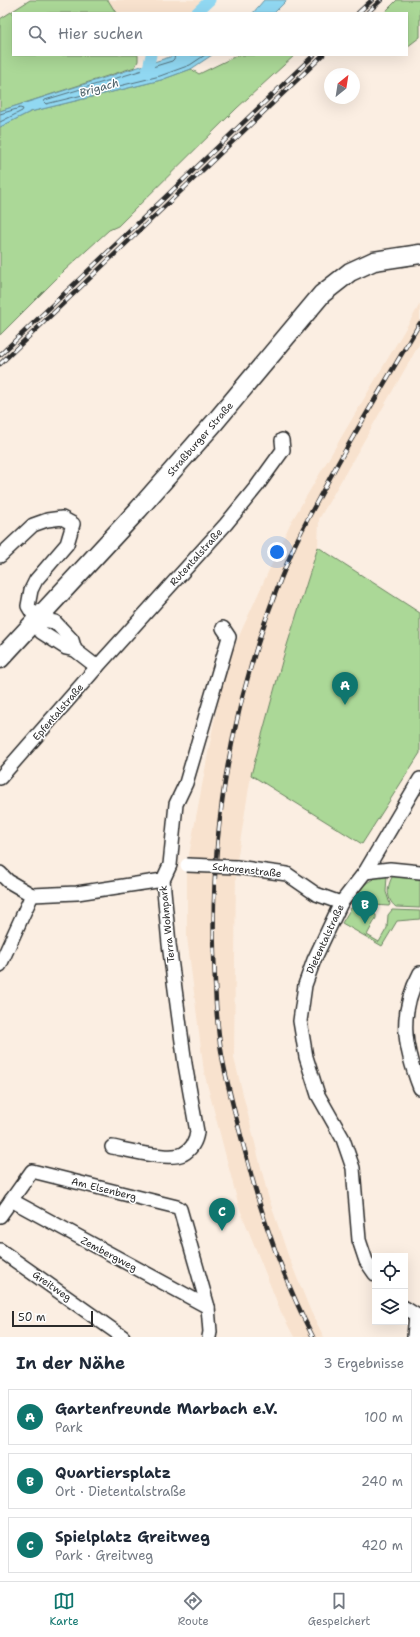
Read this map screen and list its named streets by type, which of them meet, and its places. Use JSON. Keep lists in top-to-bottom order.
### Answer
{
  "streets": {
    "main road": ["Straßburger Straße"],
    "street": [
      "Rutentalstraße",
      "Epfentalstraße",
      "Schorenstraße",
      "Terra Wohnpark",
      "Dietentalstraße",
      "Am Elsenberg",
      "Zembergweg",
      "Greitweg"
    ]
  },
  "crossings": [
    ["Rutentalstraße", "Epfentalstraße"],
    ["Schorenstraße", "Terra Wohnpark"],
    ["Schorenstraße", "Dietentalstraße"],
    ["Am Elsenberg", "Zembergweg"]
  ],
  "water": ["Brigach"],
  "scale_bar": "50 m",
  "north": "top right",
  "page": {
    "search": "Hier suchen",
    "pins": ["A", "B", "C"],
    "scale": "50 m",
    "heading": ["In der Nähe", "3 Ergebnisse"],
    "list": [
      {
        "mark": "A",
        "name": "Gartenfreunde Marbach e.V.",
        "note": "Park",
        "value": "100 m"
      },
      {
        "mark": "B",
        "name": "Quartiersplatz",
        "note": "Ort · Dietentalstraße",
        "value": "240 m"
      },
      {
        "mark": "C",
        "name": "Spielplatz Greitweg",
        "note": "Park · Greitweg",
        "value": "420 m"
      }
    ],
    "nav": ["Karte", "Route", "Gespeichert"]
  }
}
